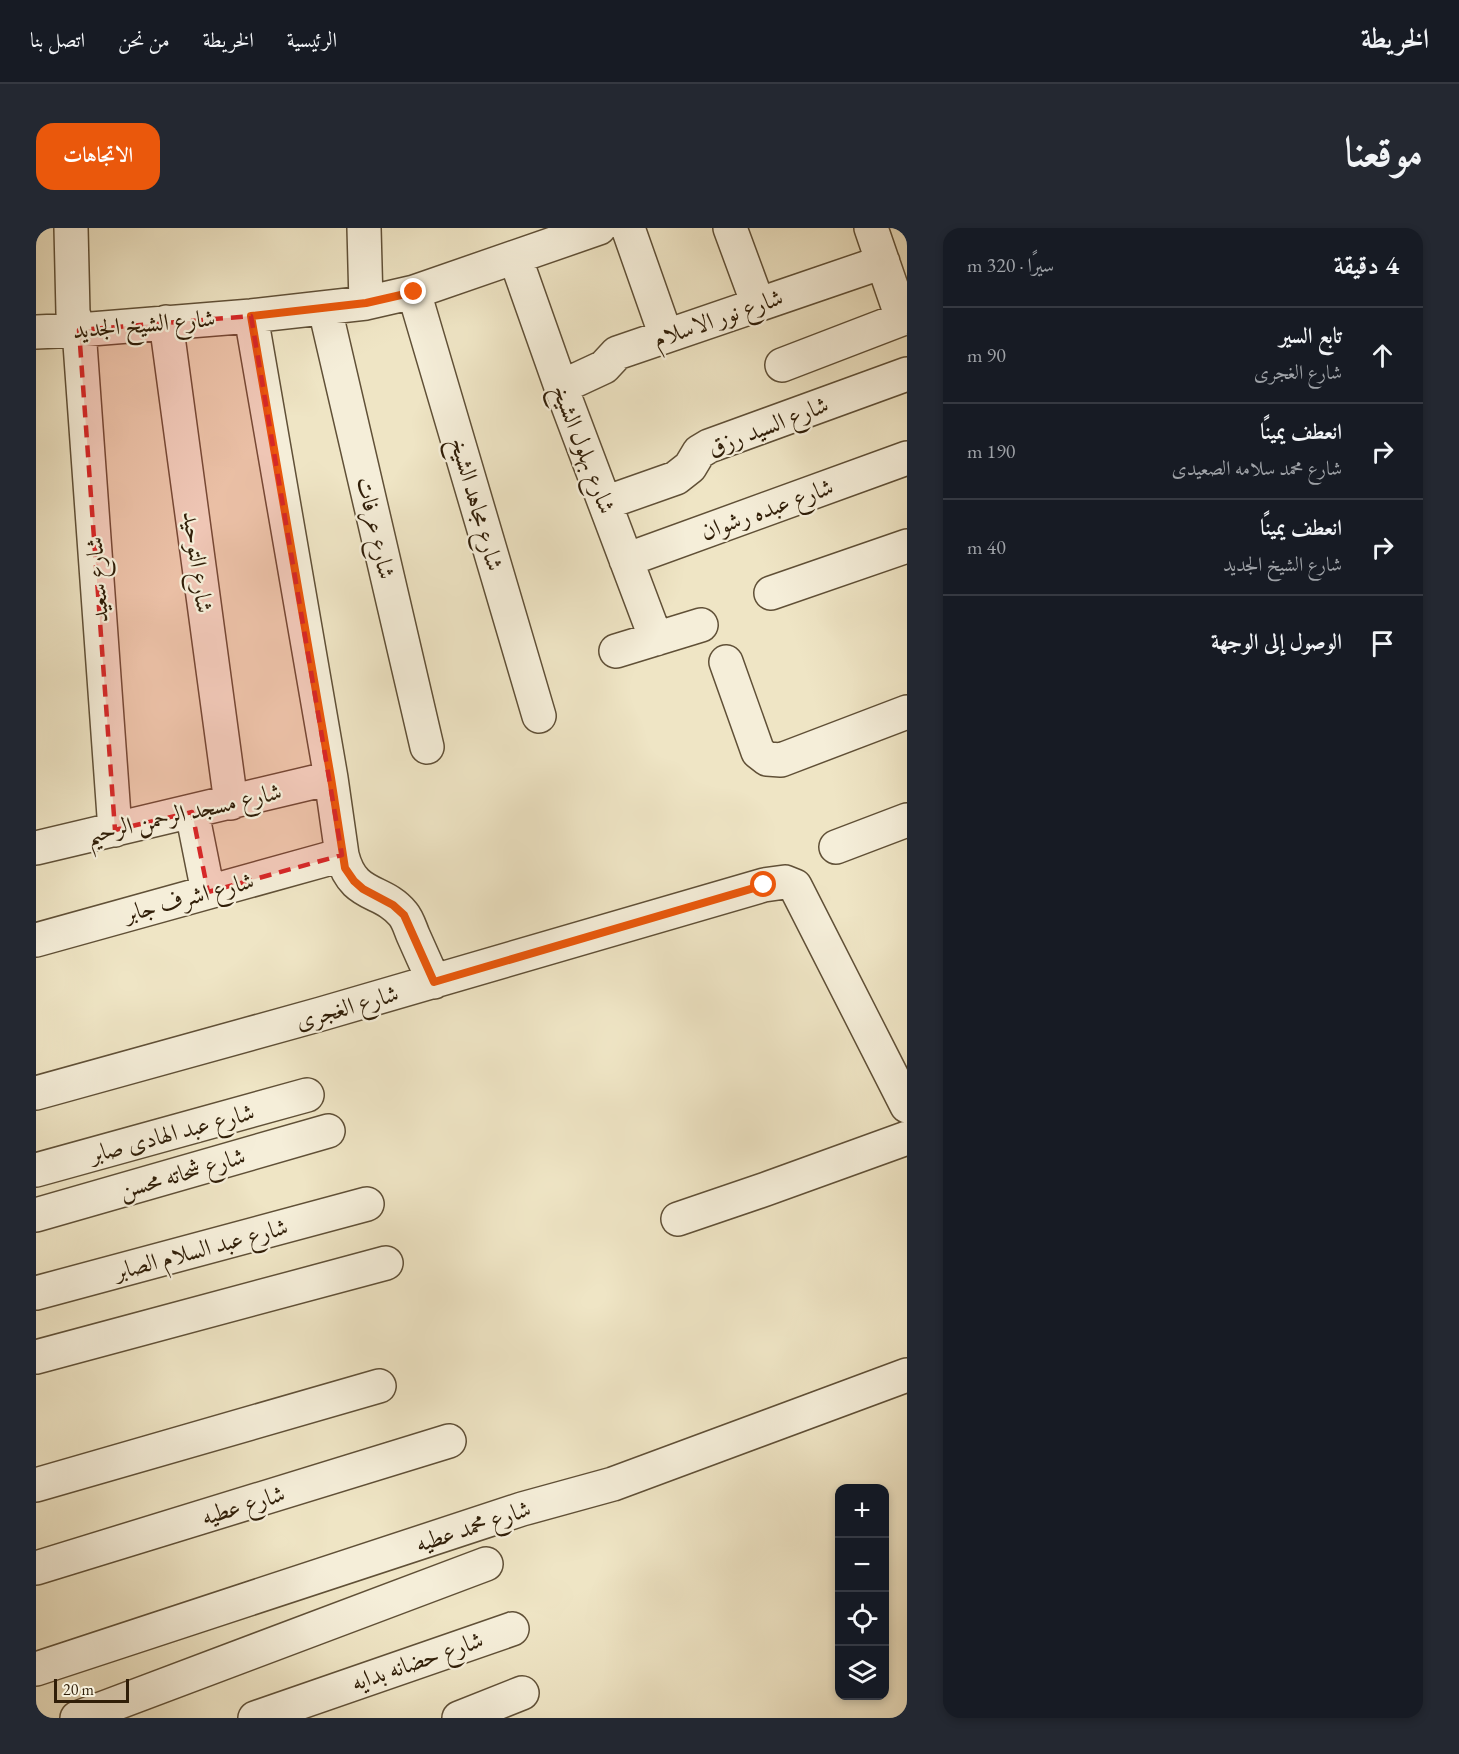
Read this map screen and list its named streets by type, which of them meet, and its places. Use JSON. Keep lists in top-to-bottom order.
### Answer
{
  "streets": {
    "street": [
      "شارع نور الاسلام",
      "شارع الشيخ الجديد",
      "شارع السيد رزق",
      "شارع بهلول الشيخ",
      "شارع مجاهد الشيخ",
      "شارع عبده رشوان",
      "شارع عرفات",
      "شارع التوحيد",
      "شارع سعيد",
      "شارع مسجد الرحمن الرحيم",
      "شارع اشرف جابر",
      "شارع الغجرى",
      "شارع عبد الهادى صابر",
      "شارع شحاته محسن",
      "شارع عبد السلام الصابر",
      "شارع عطيه",
      "شارع محمد عطيه",
      "شارع حضانه بدايه"
    ]
  },
  "crossings": [
    ["شارع نور الاسلام", "شارع بهلول الشيخ"],
    ["شارع الشيخ الجديد", "شارع بهلول الشيخ"],
    ["شارع الشيخ الجديد", "شارع مجاهد الشيخ"],
    ["شارع الشيخ الجديد", "شارع عرفات"],
    ["شارع الشيخ الجديد", "شارع التوحيد"],
    ["شارع الشيخ الجديد", "شارع سعيد"],
    ["شارع السيد رزق", "شارع بهلول الشيخ"],
    ["شارع بهلول الشيخ", "شارع عبده رشوان"],
    ["شارع التوحيد", "شارع مسجد الرحمن الرحيم"],
    ["شارع سعيد", "شارع مسجد الرحمن الرحيم"]
  ],
  "scale_bar": "20 m",
  "page": {
    "header": "الخريطة",
    "nav": [
      "الرئيسية",
      "الخريطة",
      "من نحن",
      "اتصل بنا"
    ],
    "title": "موقعنا",
    "buttons": "الاتجاهات",
    "heading": ["4 دقيقة", "سيرًا · 320 m"],
    "list": [
      ["تابع السير", "شارع الغجرى", "90 m"],
      ["انعطف يمينًا", "شارع محمد سلامه الصعيدى", "190 m"],
      ["انعطف يمينًا", "شارع الشيخ الجديد", "40 m"],
      "الوصول إلى الوجهة"
    ],
    "map_buttons": ["+", "−"],
    "scale": "20 m"
  }
}
